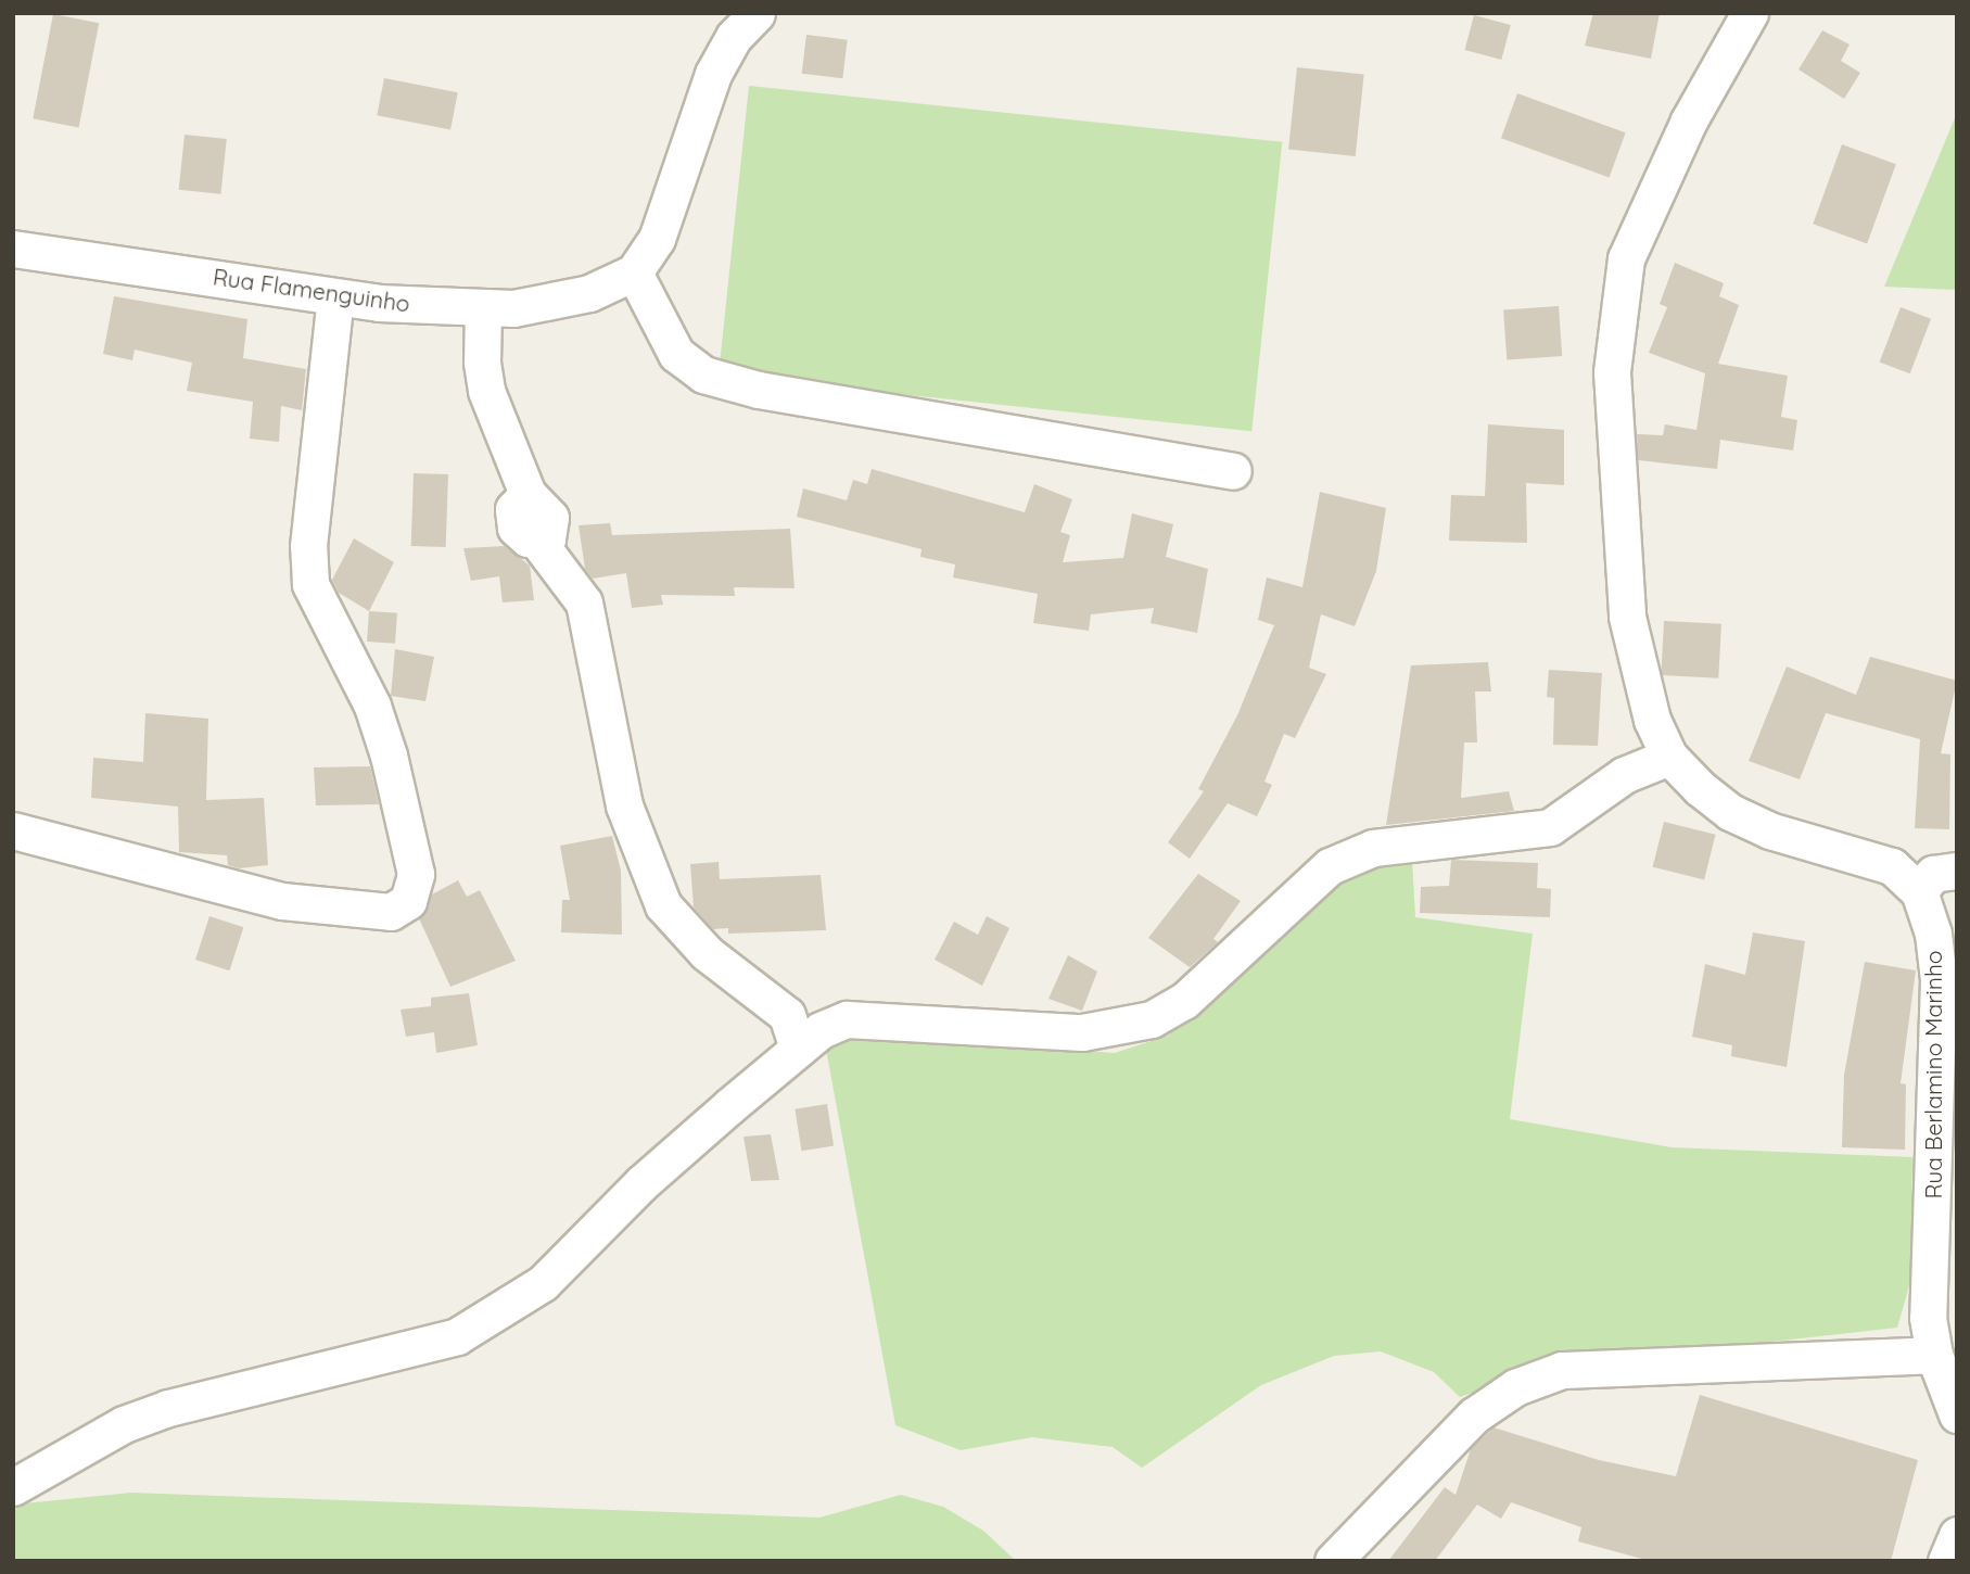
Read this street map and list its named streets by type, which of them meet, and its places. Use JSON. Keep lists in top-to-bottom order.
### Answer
{
  "streets": {
    "street": ["Rua Flamenguinho", "Rua Berlamino Marinho"]
  }
}
